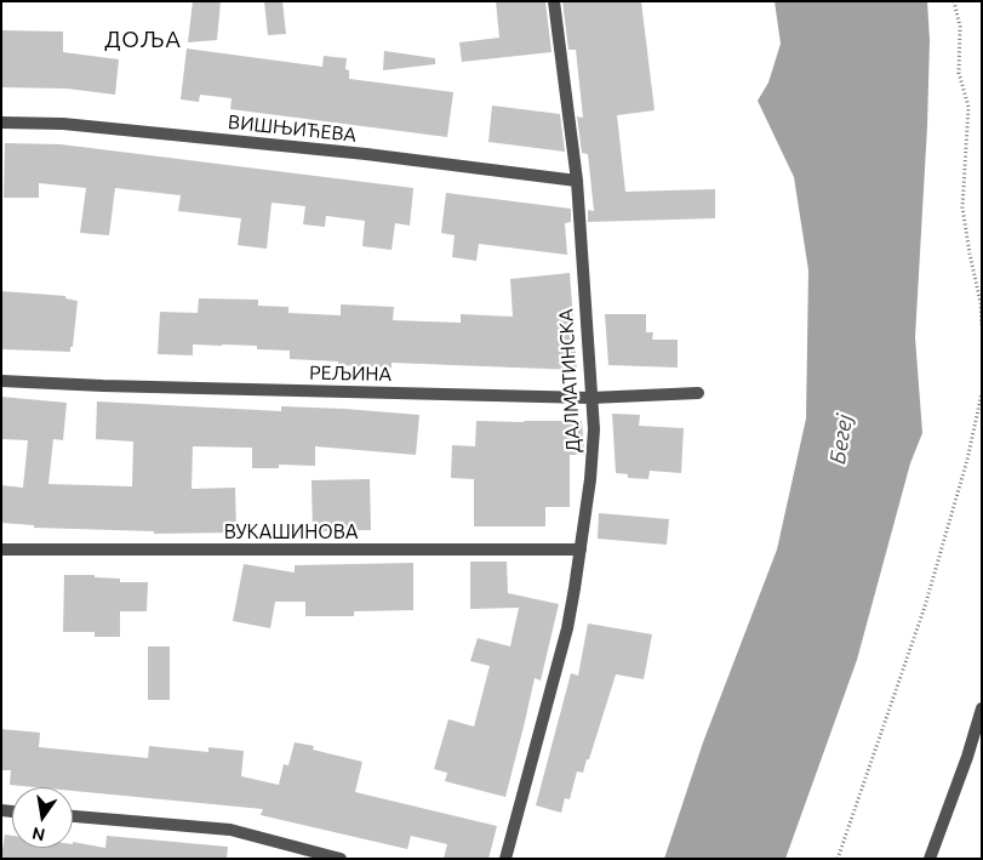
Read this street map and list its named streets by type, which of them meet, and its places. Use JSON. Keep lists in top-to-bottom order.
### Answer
{
  "streets": {
    "street": [
      "ВИШЊИЋЕВА",
      "РЕЉИНА",
      "ДАЛМАТИНСКА",
      "ВУКАШИНОВА"
    ]
  },
  "crossings": [
    ["ВИШЊИЋЕВА", "ДАЛМАТИНСКА"],
    ["РЕЉИНА", "ДАЛМАТИНСКА"],
    ["ДАЛМАТИНСКА", "ВУКАШИНОВА"]
  ],
  "districts": ["ДОЉА"],
  "water": ["Бегеј"],
  "north": "bottom"
}
